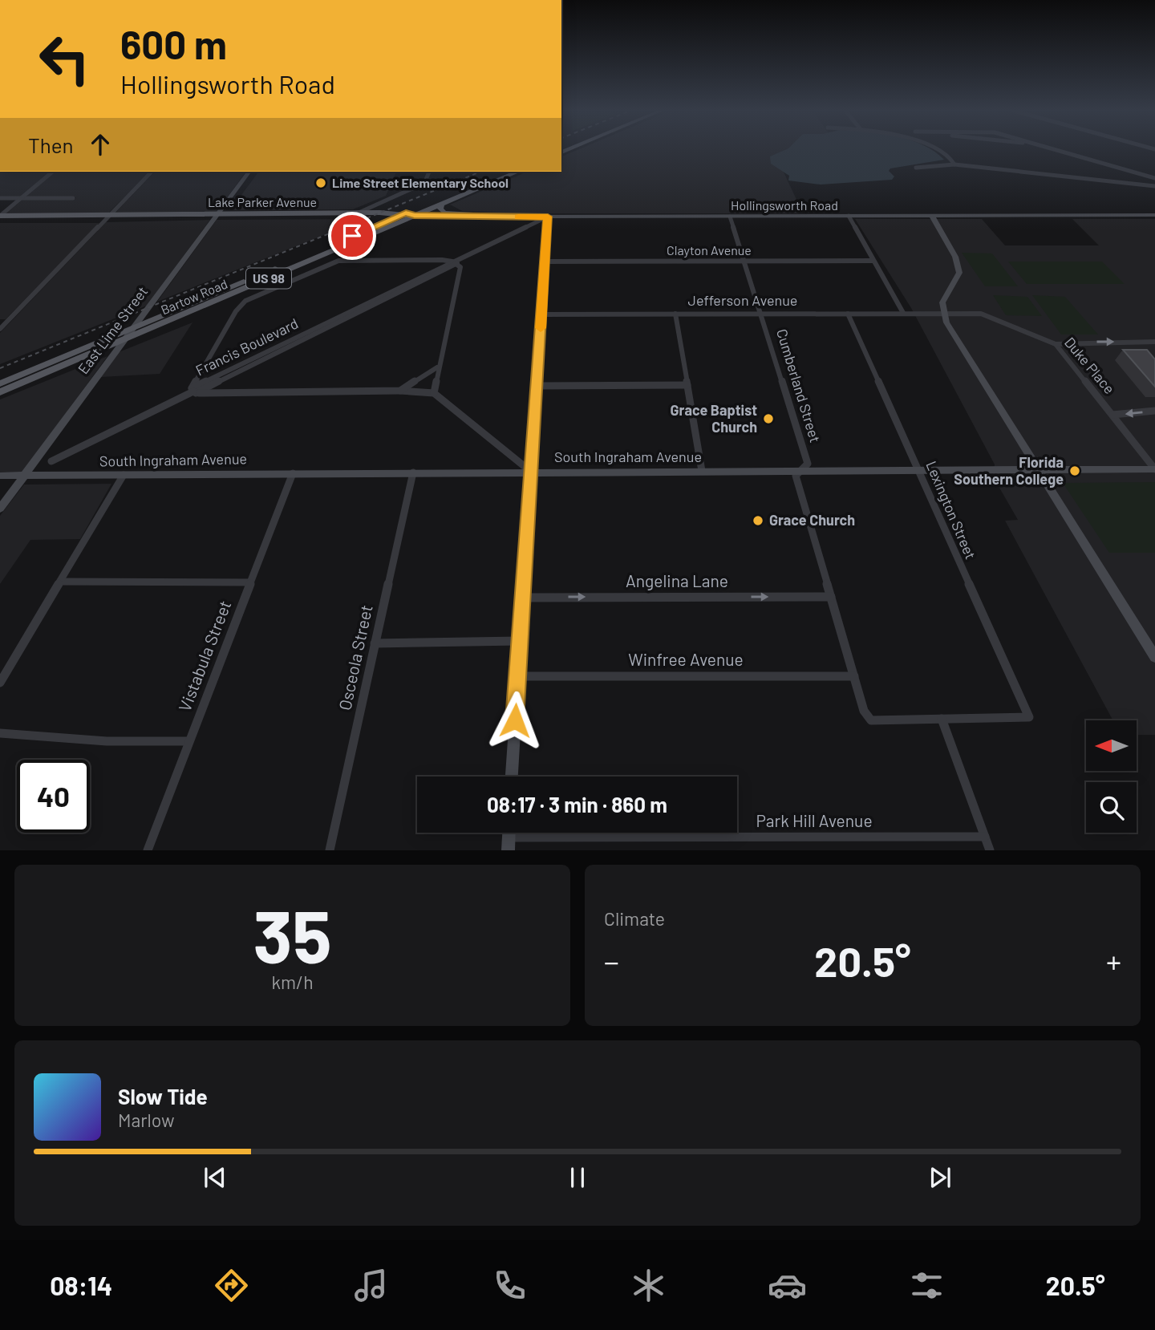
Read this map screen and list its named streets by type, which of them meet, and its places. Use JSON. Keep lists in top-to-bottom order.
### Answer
{
  "streets": {
    "main road": ["Lake Parker Avenue", "US 98", "Bartow Road"],
    "street": [
      "Hollingsworth Road",
      "Clayton Avenue",
      "Jefferson Avenue",
      "East Lime Street",
      "Francis Boulevard",
      "Duke Place",
      "Cumberland Street",
      "South Ingraham Avenue",
      "Lexington Street",
      "Angelina Lane",
      "Vistabula Street",
      "Osceola Street",
      "Winfree Avenue",
      "Park Hill Avenue"
    ]
  },
  "crossings": [
    ["Lake Parker Avenue", "Hollingsworth Road"],
    ["Lake Parker Avenue", "Bartow Road"],
    ["Lake Parker Avenue", "East Lime Street"],
    ["Hollingsworth Road", "Bartow Road"],
    ["Hollingsworth Road", "Francis Boulevard"],
    ["Hollingsworth Road", "Cumberland Street"],
    ["Clayton Avenue", "Cumberland Street"],
    ["Bartow Road", "East Lime Street"],
    ["Jefferson Avenue", "Duke Place"],
    ["Jefferson Avenue", "Cumberland Street"],
    ["Jefferson Avenue", "Lexington Street"],
    ["East Lime Street", "South Ingraham Avenue"],
    ["Duke Place", "South Ingraham Avenue"],
    ["Cumberland Street", "South Ingraham Avenue"],
    ["Cumberland Street", "Lexington Street"],
    ["Cumberland Street", "Angelina Lane"],
    ["Cumberland Street", "Winfree Avenue"],
    ["South Ingraham Avenue", "Lexington Street"],
    ["South Ingraham Avenue", "Vistabula Street"],
    ["South Ingraham Avenue", "Osceola Street"]
  ],
  "one_way": ["Angelina Lane"],
  "places": [
    "Lime Street Elementary School",
    "Grace Baptist Church",
    "Florida Southern College",
    "Grace Church"
  ],
  "north": "left",
  "page": {
    "turn": ["600 m", "Hollingsworth Road"],
    "then": "Then",
    "limit": "40",
    "trip": "08:17 · 3 min · 860 m",
    "tile": [
      ["35", "km/h"],
      "Climate"
    ],
    "heat": ["−", "20.5°", "+"],
    "song": ["Slow Tide", "Marlow"],
    "tabs": ["08:14", "20.5°"]
  }
}
